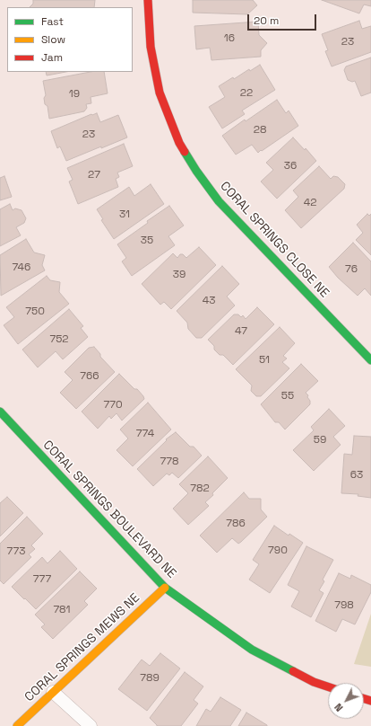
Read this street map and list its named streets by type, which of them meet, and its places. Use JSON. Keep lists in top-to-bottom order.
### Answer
{
  "streets": {
    "street": ["CORAL SPRINGS CLOSE NE", "CORAL SPRINGS BOULEVARD NE", "CORAL SPRINGS MEWS NE"]
  },
  "crossings": [
    ["CORAL SPRINGS BOULEVARD NE", "CORAL SPRINGS MEWS NE"]
  ],
  "house_numbers": [
    "16",
    "23",
    "22",
    "19",
    "28",
    "23",
    "36",
    "27",
    "42",
    "31",
    "35",
    "746",
    "76",
    "39",
    "43",
    "750",
    "47",
    "752",
    "51",
    "766",
    "55",
    "770",
    "774",
    "59",
    "778",
    "63",
    "782",
    "786",
    "790",
    "773",
    "777",
    "798",
    "781",
    "789"
  ],
  "legend": ["Fast", "Slow", "Jam"],
  "scale_bar": "20 m",
  "north": "bottom left"
}
